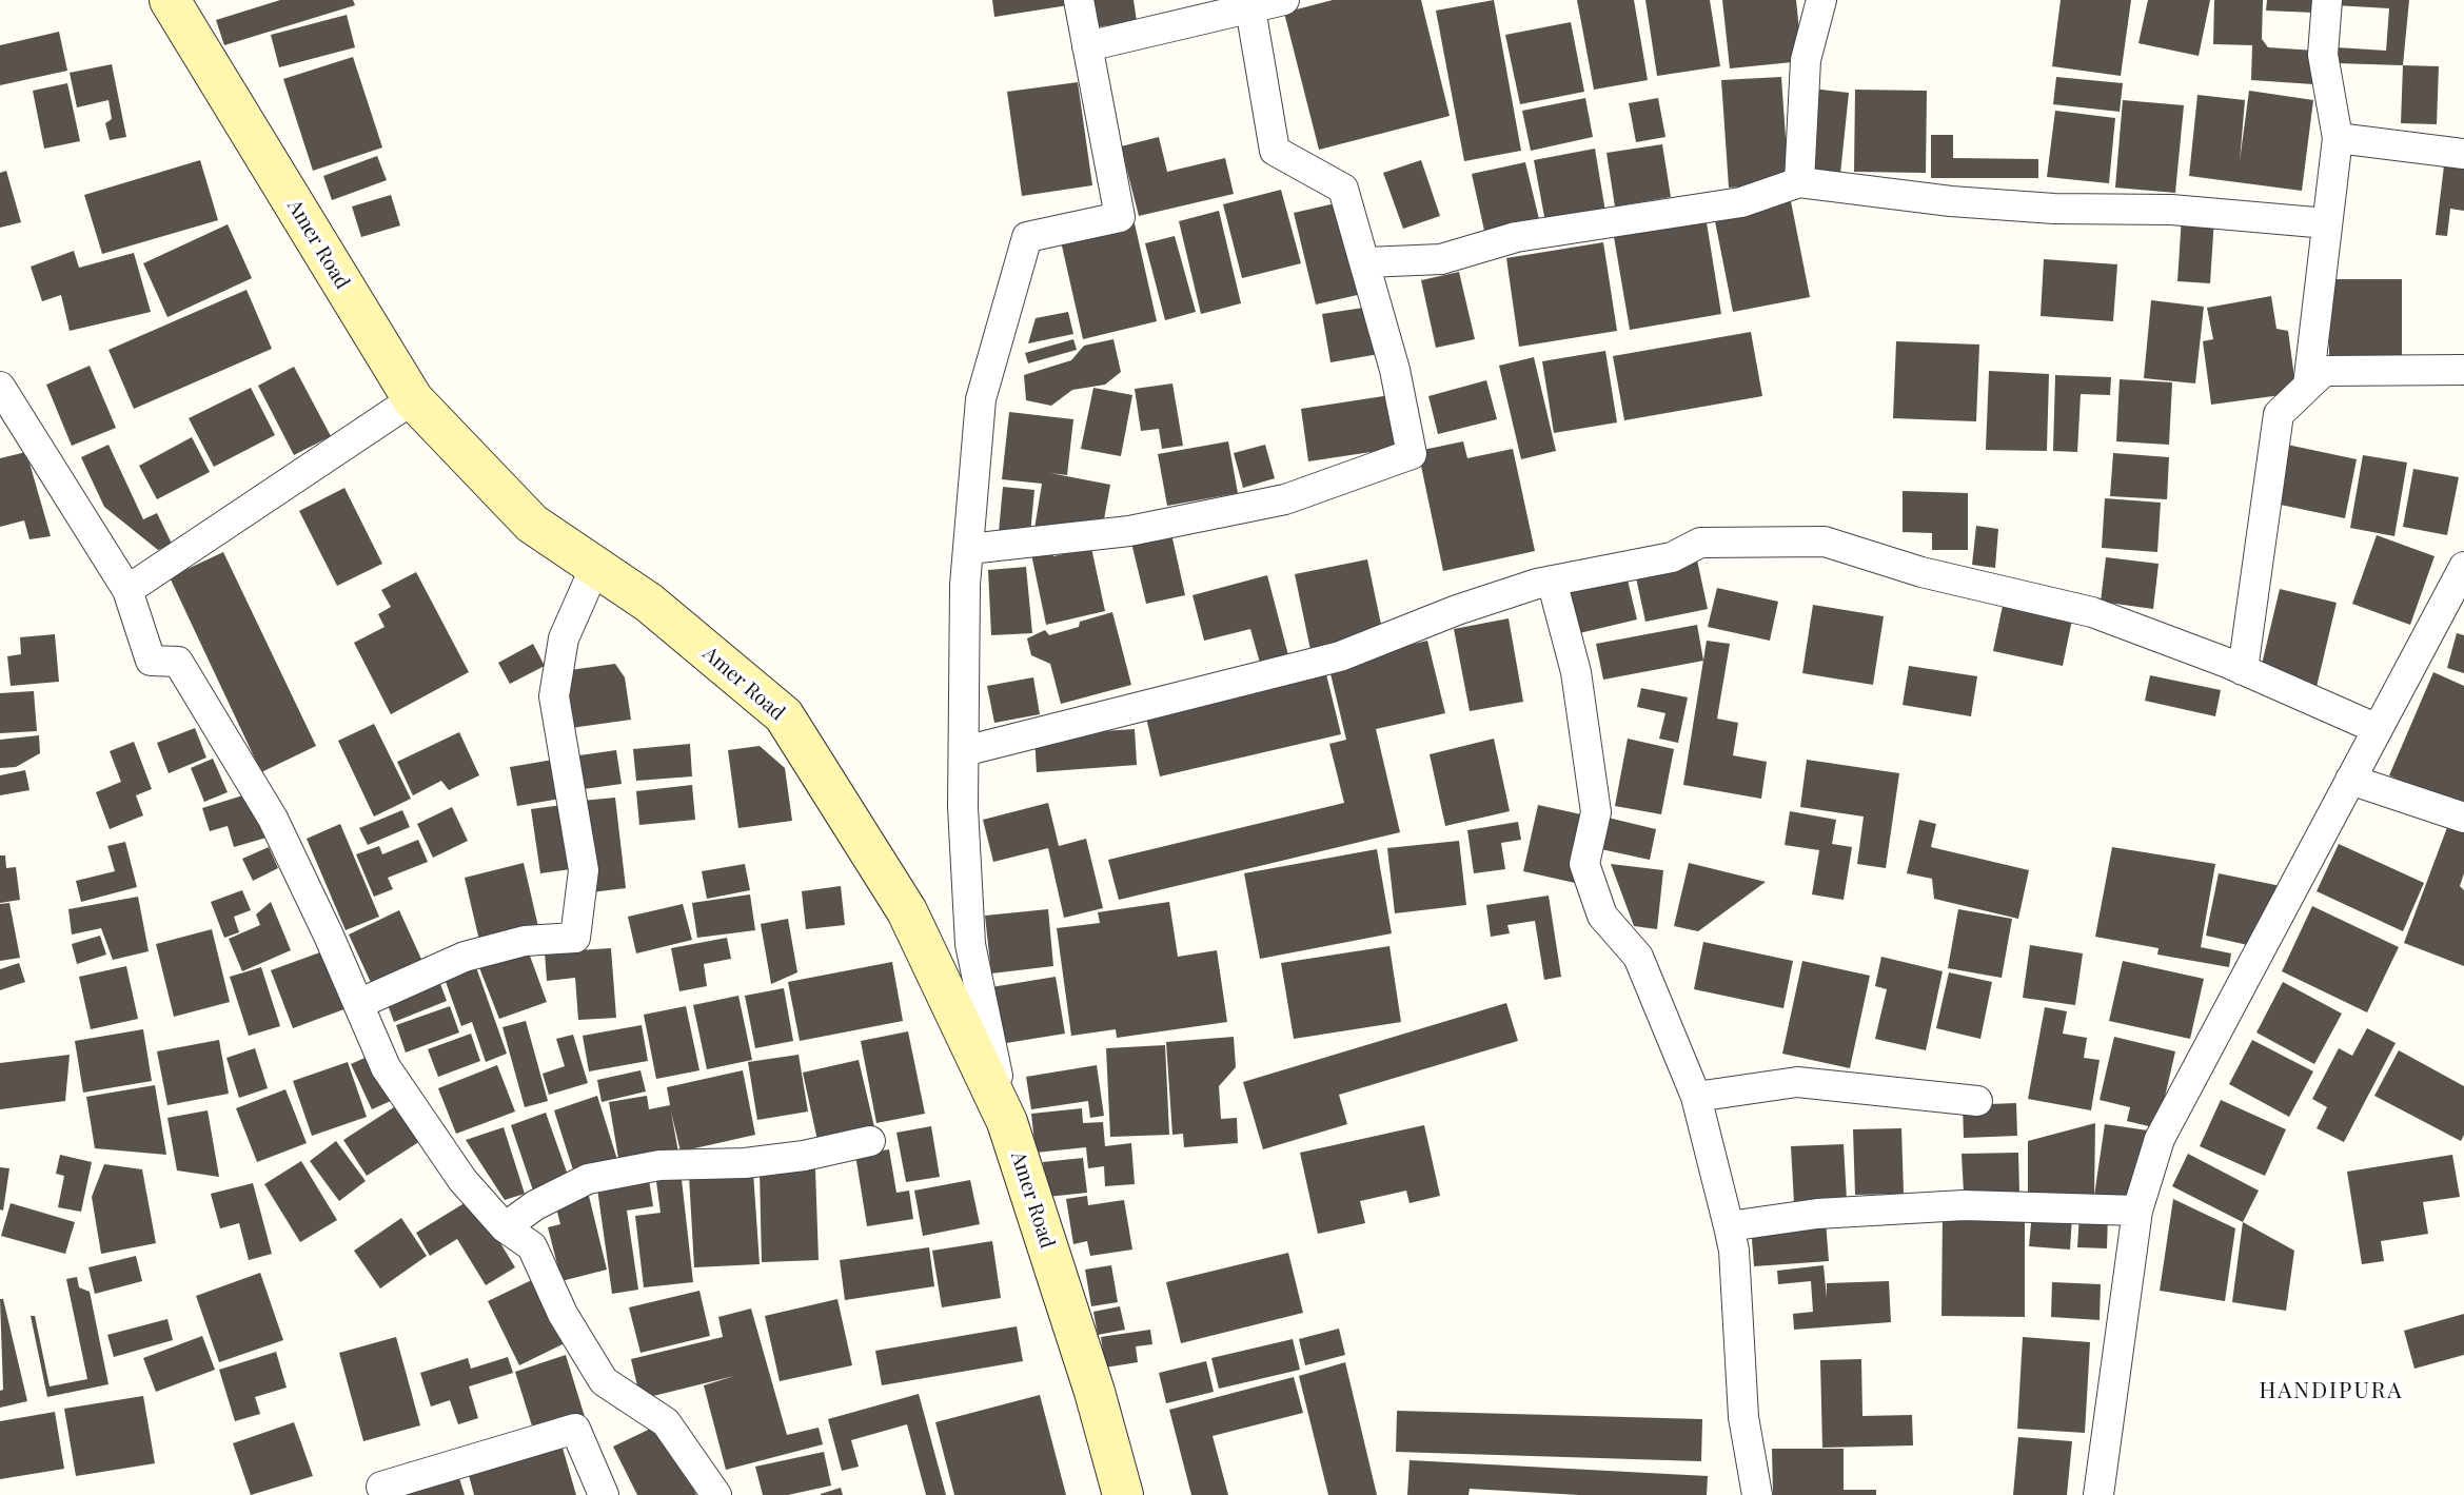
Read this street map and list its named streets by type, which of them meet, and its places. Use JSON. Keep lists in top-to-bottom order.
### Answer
{
  "streets": {
    "main road": ["Amer Road"]
  },
  "districts": ["HANDIPURA"]
}
